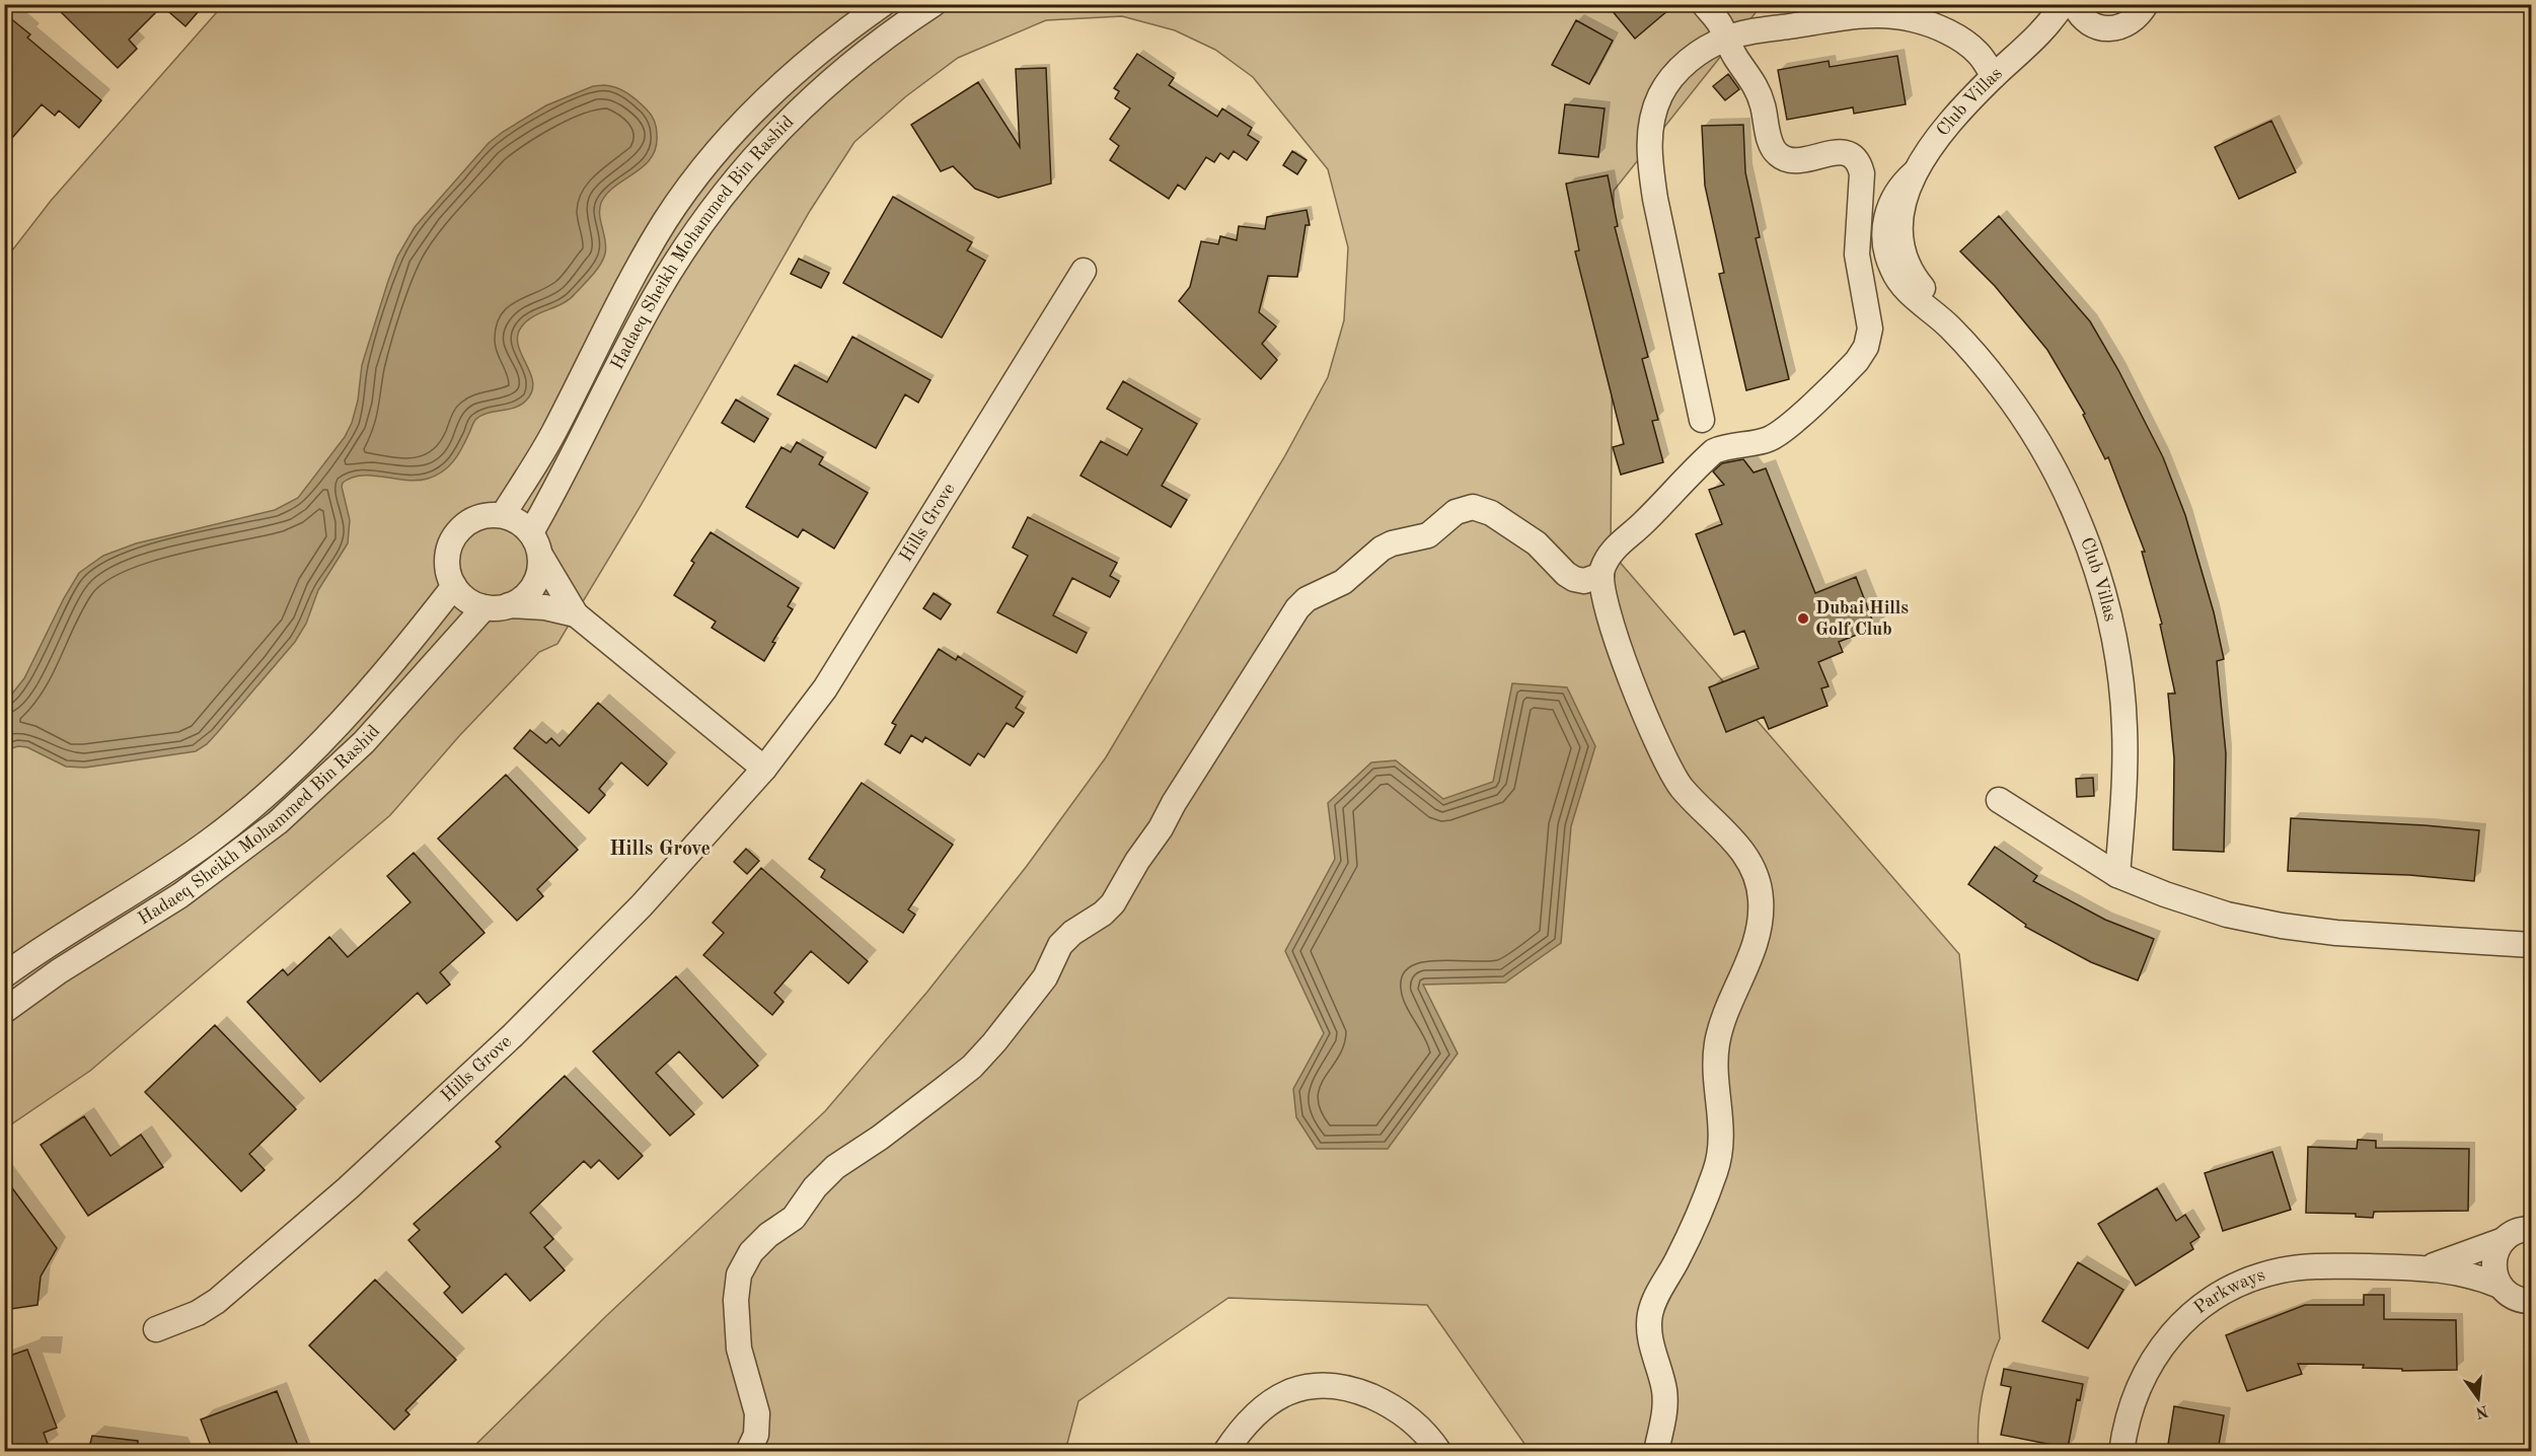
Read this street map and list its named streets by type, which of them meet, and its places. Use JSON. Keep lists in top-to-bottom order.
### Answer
{
  "streets": {
    "street": [
      "Club Villas",
      "Hadaeq Sheikh Mohammed Bin Rashid",
      "Hills Grove",
      "Parkways"
    ]
  },
  "districts": ["Hills Grove"],
  "places": ["Dubai Hills Golf Club"],
  "north": "bottom"
}
